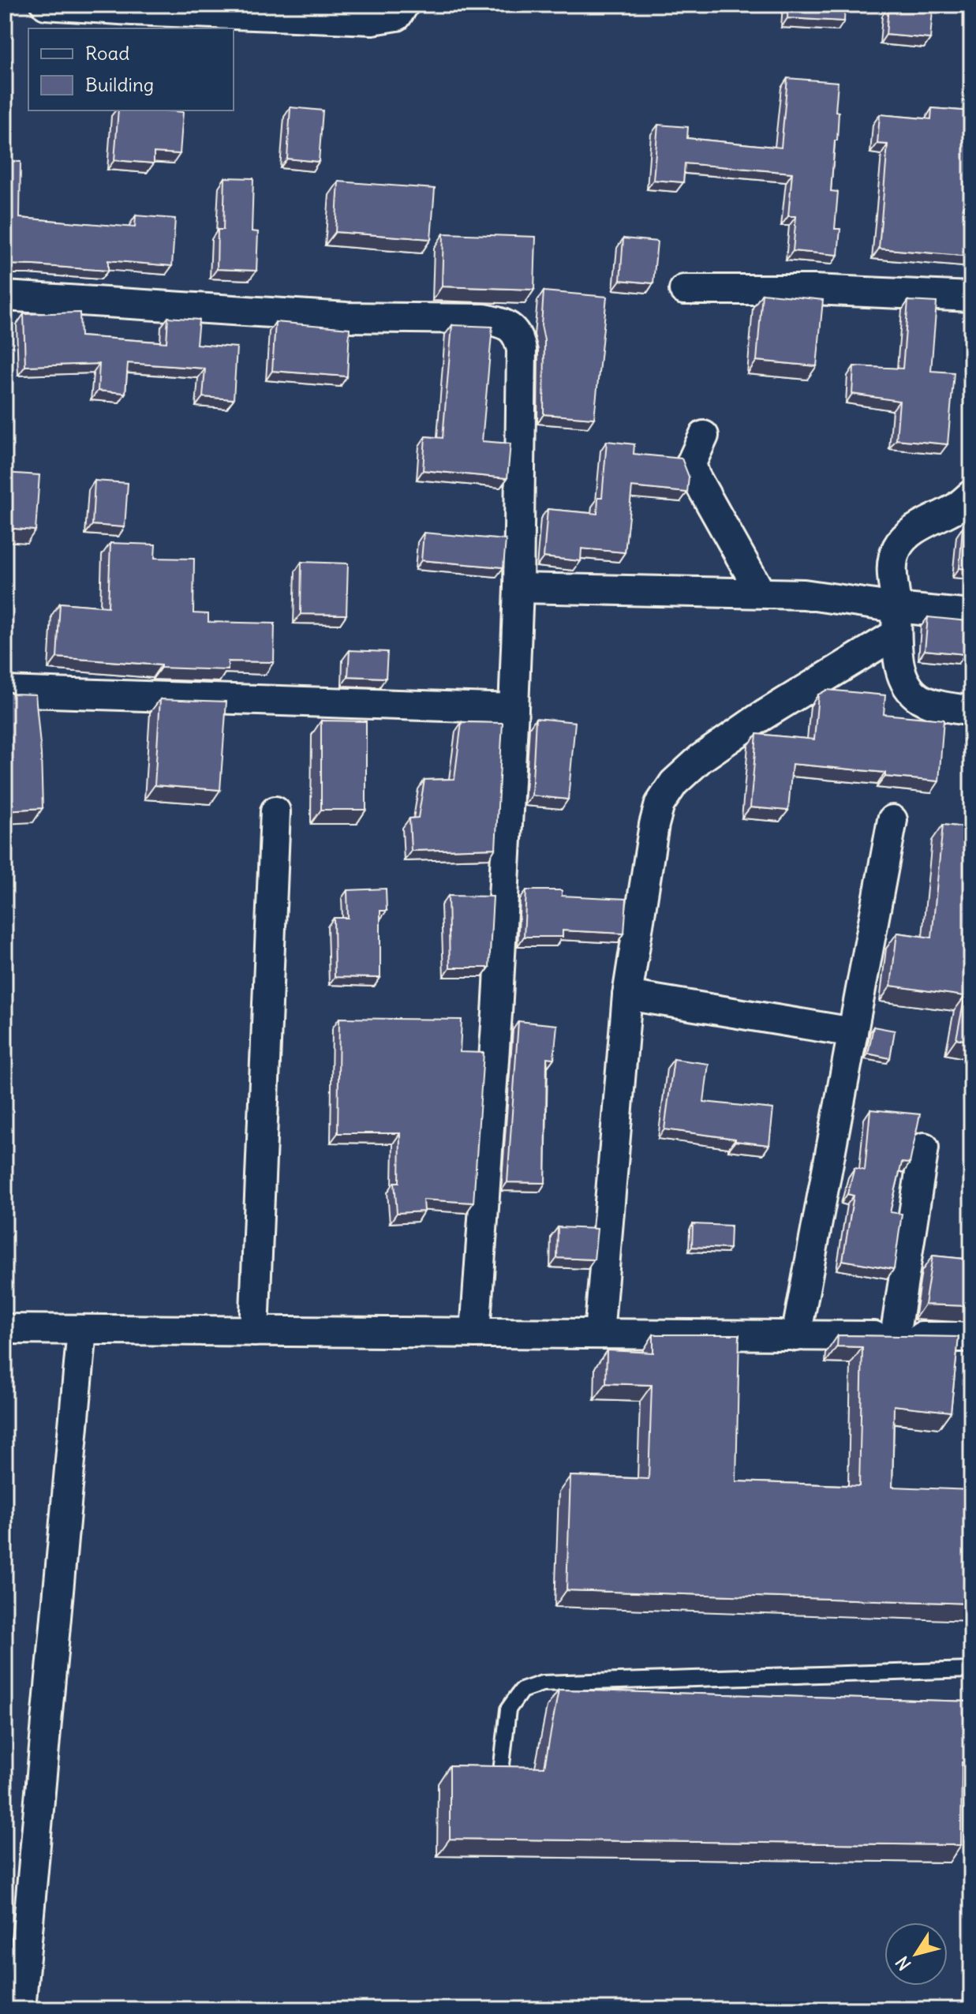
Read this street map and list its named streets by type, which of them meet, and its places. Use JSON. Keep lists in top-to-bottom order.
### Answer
{
  "legend": ["Road", "Building"],
  "north": "bottom left"
}
